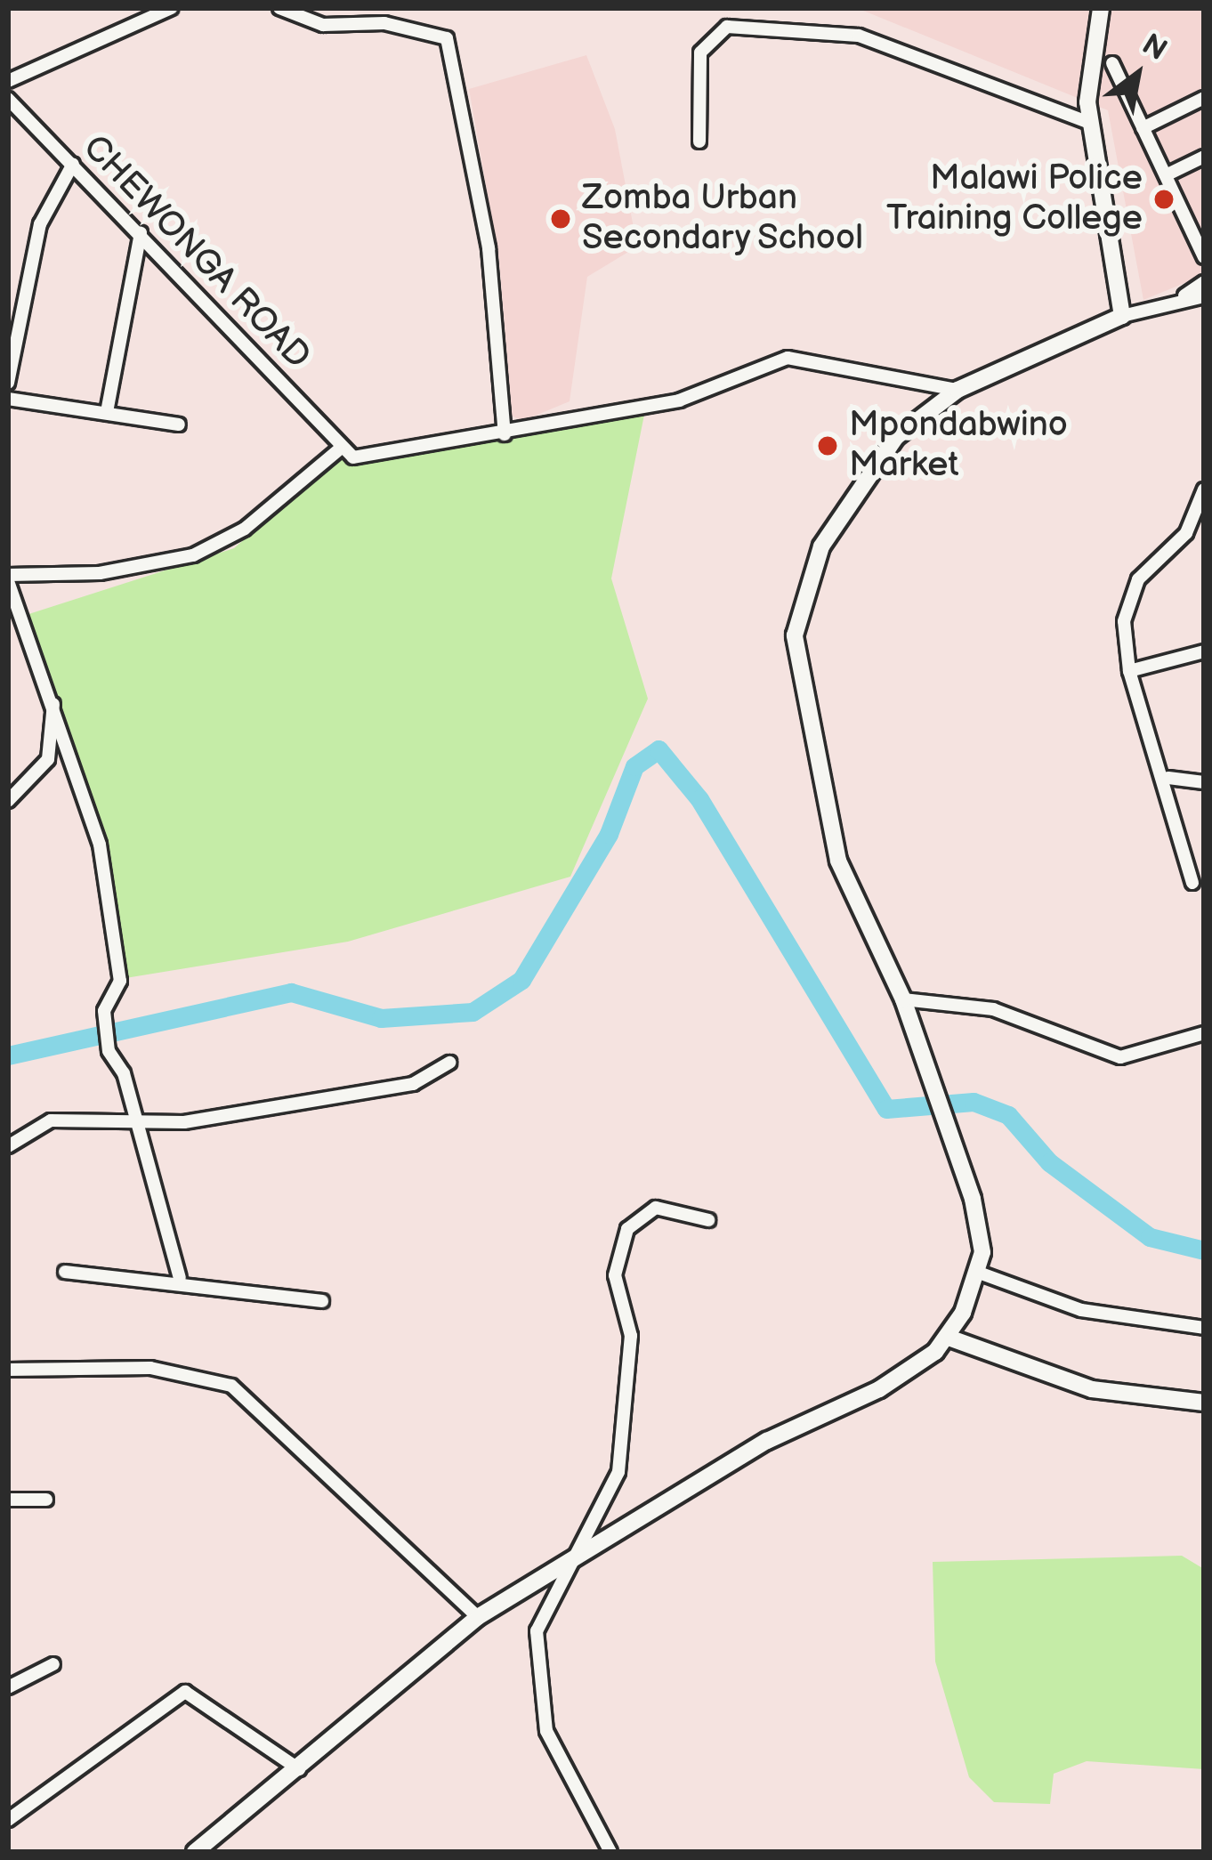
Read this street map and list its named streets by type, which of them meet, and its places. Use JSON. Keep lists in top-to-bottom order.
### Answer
{
  "streets": {
    "street": ["CHEWONGA ROAD"]
  },
  "places": ["Malawi Police Training College", "Zomba Urban Secondary School", "Mpondabwino Market"],
  "north": "top right"
}
